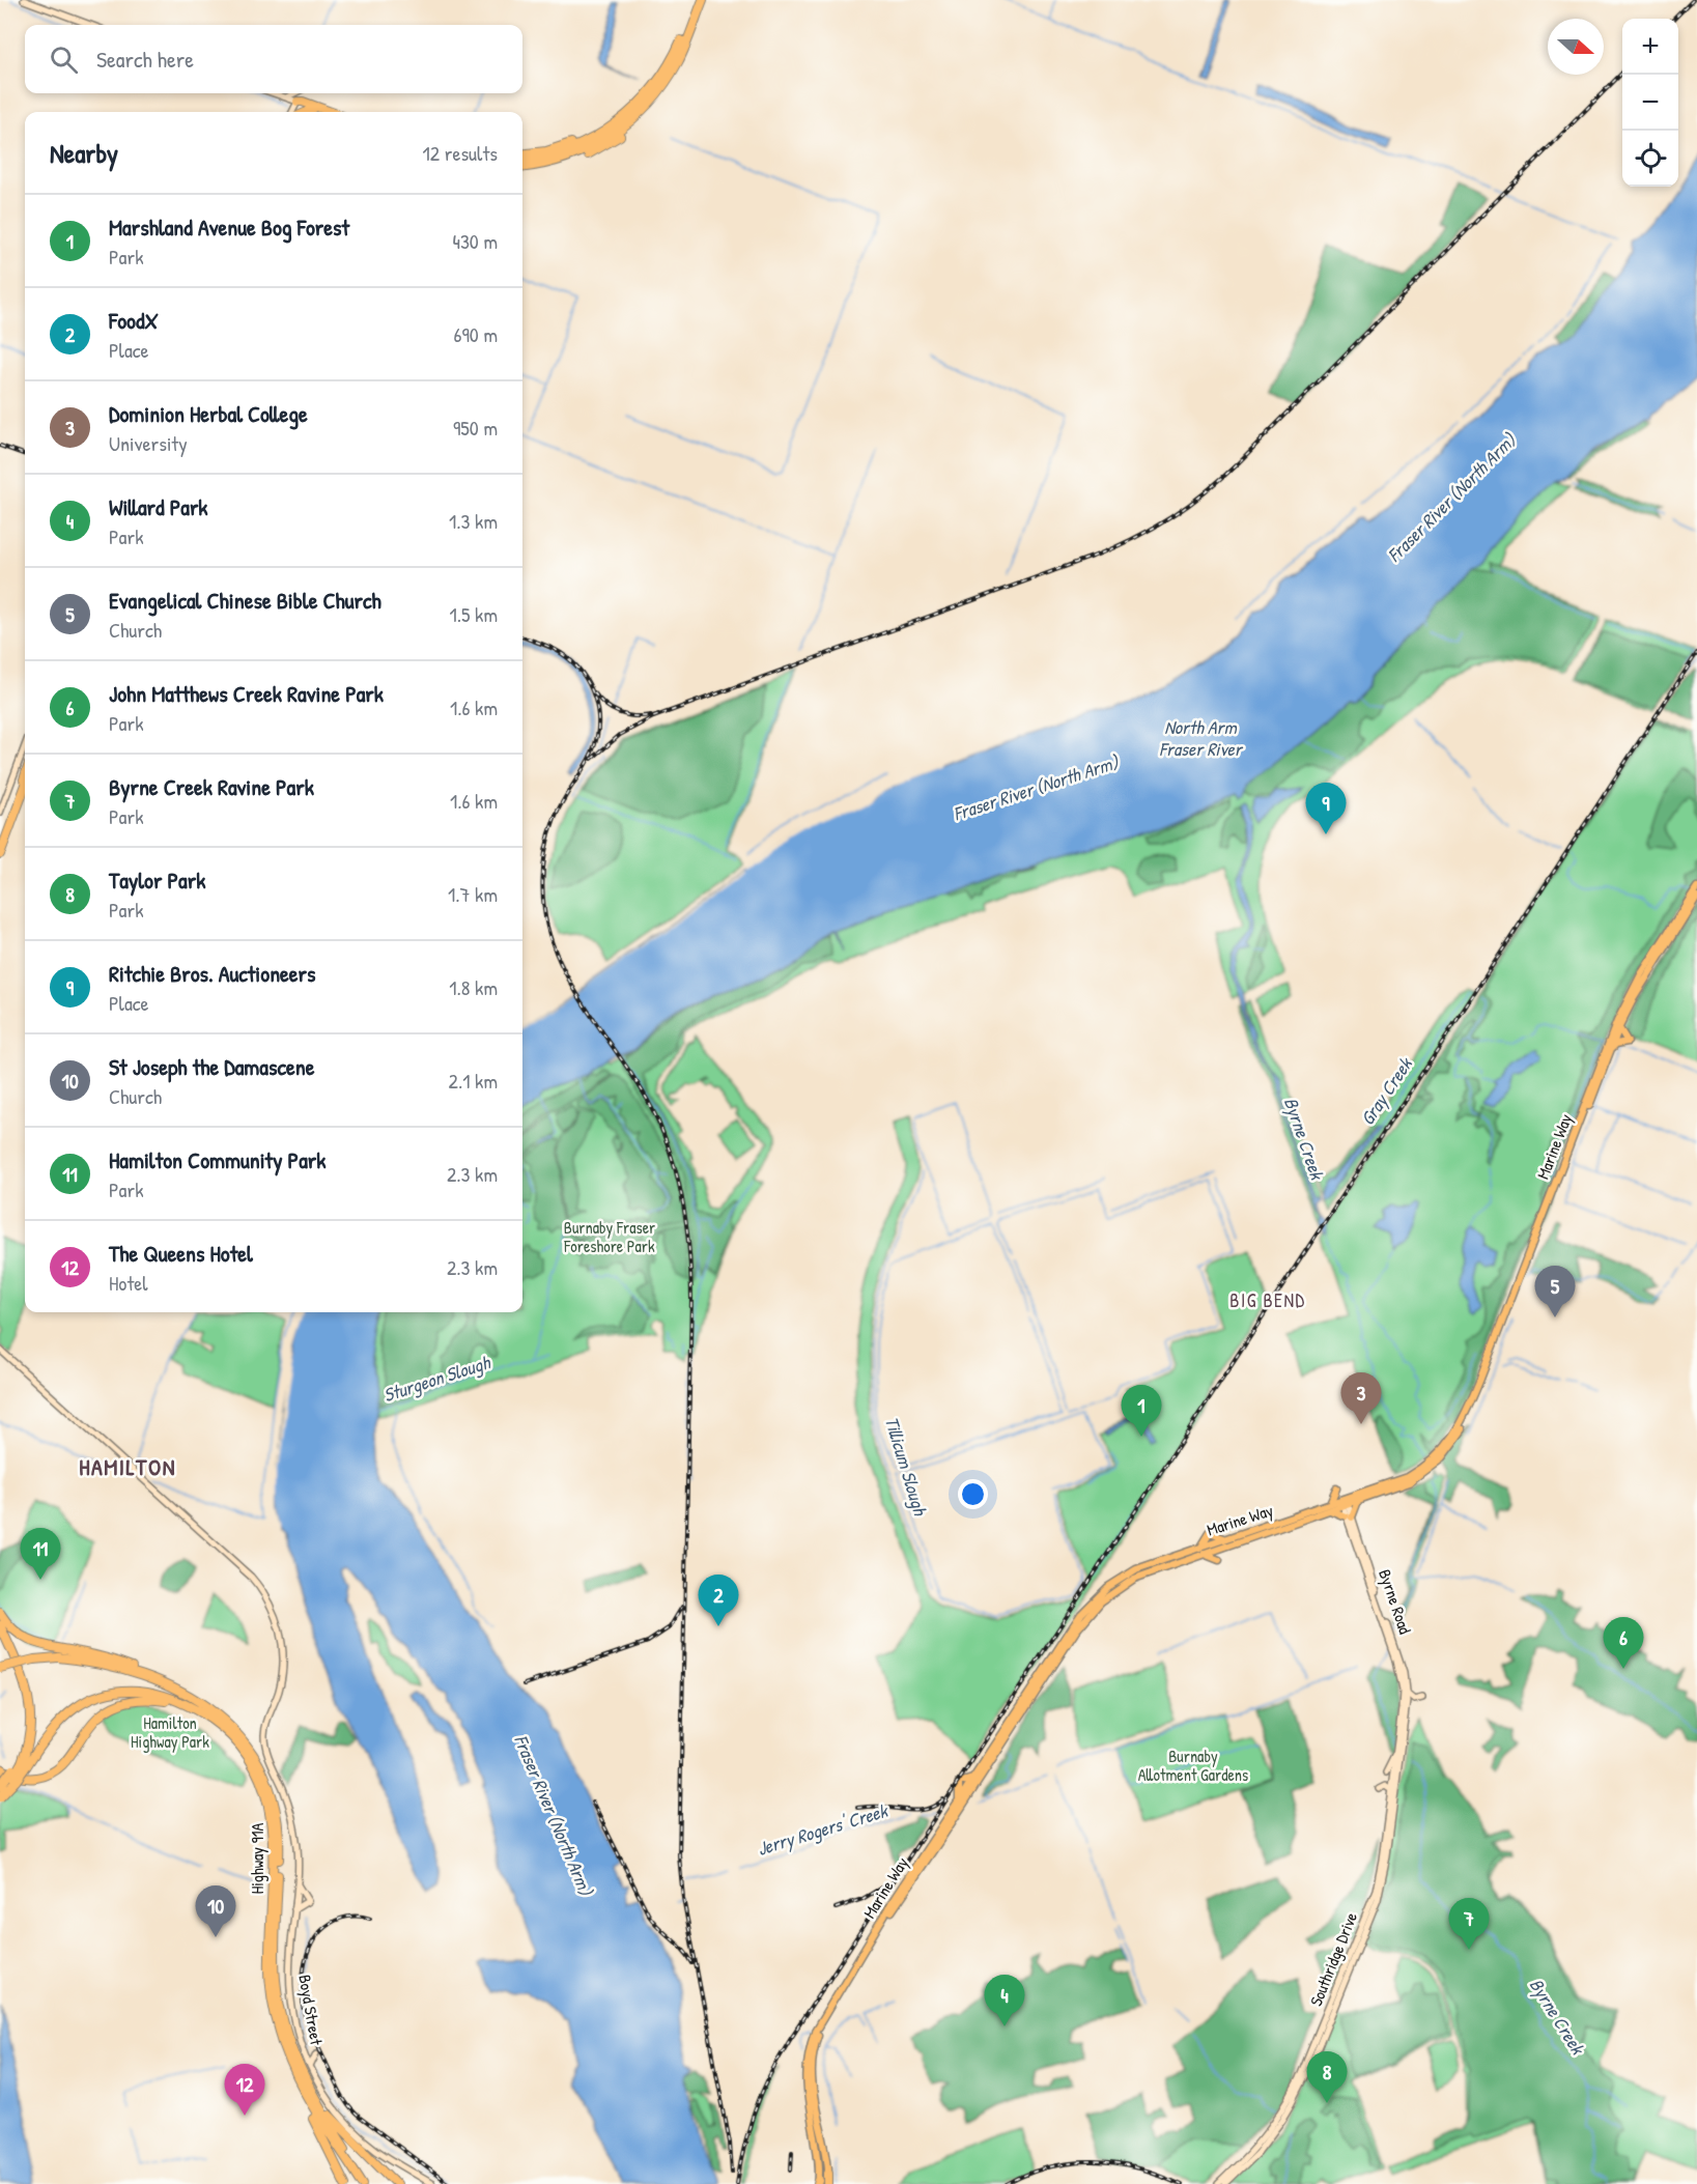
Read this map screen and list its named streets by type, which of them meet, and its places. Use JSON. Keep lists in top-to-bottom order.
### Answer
{
  "streets": {
    "highway": ["Highway 91A"],
    "main road": [
      "Marine Way",
      "Byrne Road",
      "Southridge Drive",
      "Boyd Street"
    ]
  },
  "crossings": [
    ["Marine Way", "Byrne Road"],
    ["Byrne Road", "Southridge Drive"]
  ],
  "districts": ["BIG BEND", "HAMILTON"],
  "water": [
    "Fraser River (North Arm)",
    "North Arm Fraser River",
    "Gray Creek",
    "Byrne Creek",
    "Sturgeon Slough",
    "Tillicum Slough",
    "Jerry Rogers' Creek"
  ],
  "parks": ["Burnaby Fraser Foreshore Park", "Hamilton Highway Park", "Burnaby Allotment Gardens"],
  "north": "right",
  "page": {
    "map_buttons": ["+", "−"],
    "search": "Search here",
    "heading": ["Nearby", "12 results"],
    "list": [
      {
        "mark": "1",
        "name": "Marshland Avenue Bog Forest",
        "note": "Park",
        "value": "430 m"
      },
      {
        "mark": "2",
        "name": "FoodX",
        "note": "Place",
        "value": "690 m"
      },
      {
        "mark": "3",
        "name": "Dominion Herbal College",
        "note": "University",
        "value": "950 m"
      },
      {
        "mark": "4",
        "name": "Willard Park",
        "note": "Park",
        "value": "1.3 km"
      },
      {
        "mark": "5",
        "name": "Evangelical Chinese Bible Church",
        "note": "Church",
        "value": "1.5 km"
      },
      {
        "mark": "6",
        "name": "John Matthews Creek Ravine Park",
        "note": "Park",
        "value": "1.6 km"
      },
      {
        "mark": "7",
        "name": "Byrne Creek Ravine Park",
        "note": "Park",
        "value": "1.6 km"
      },
      {
        "mark": "8",
        "name": "Taylor Park",
        "note": "Park",
        "value": "1.7 km"
      },
      {
        "mark": "9",
        "name": "Ritchie Bros. Auctioneers",
        "note": "Place",
        "value": "1.8 km"
      },
      {
        "mark": "10",
        "name": "St Joseph the Damascene",
        "note": "Church",
        "value": "2.1 km"
      },
      {
        "mark": "11",
        "name": "Hamilton Community Park",
        "note": "Park",
        "value": "2.3 km"
      },
      {
        "mark": "12",
        "name": "The Queens Hotel",
        "note": "Hotel",
        "value": "2.3 km"
      }
    ],
    "pins": [
      "9",
      "5",
      "3",
      "1",
      "11",
      "2",
      "6",
      "10",
      "7",
      "4",
      "8",
      "12"
    ]
  }
}
